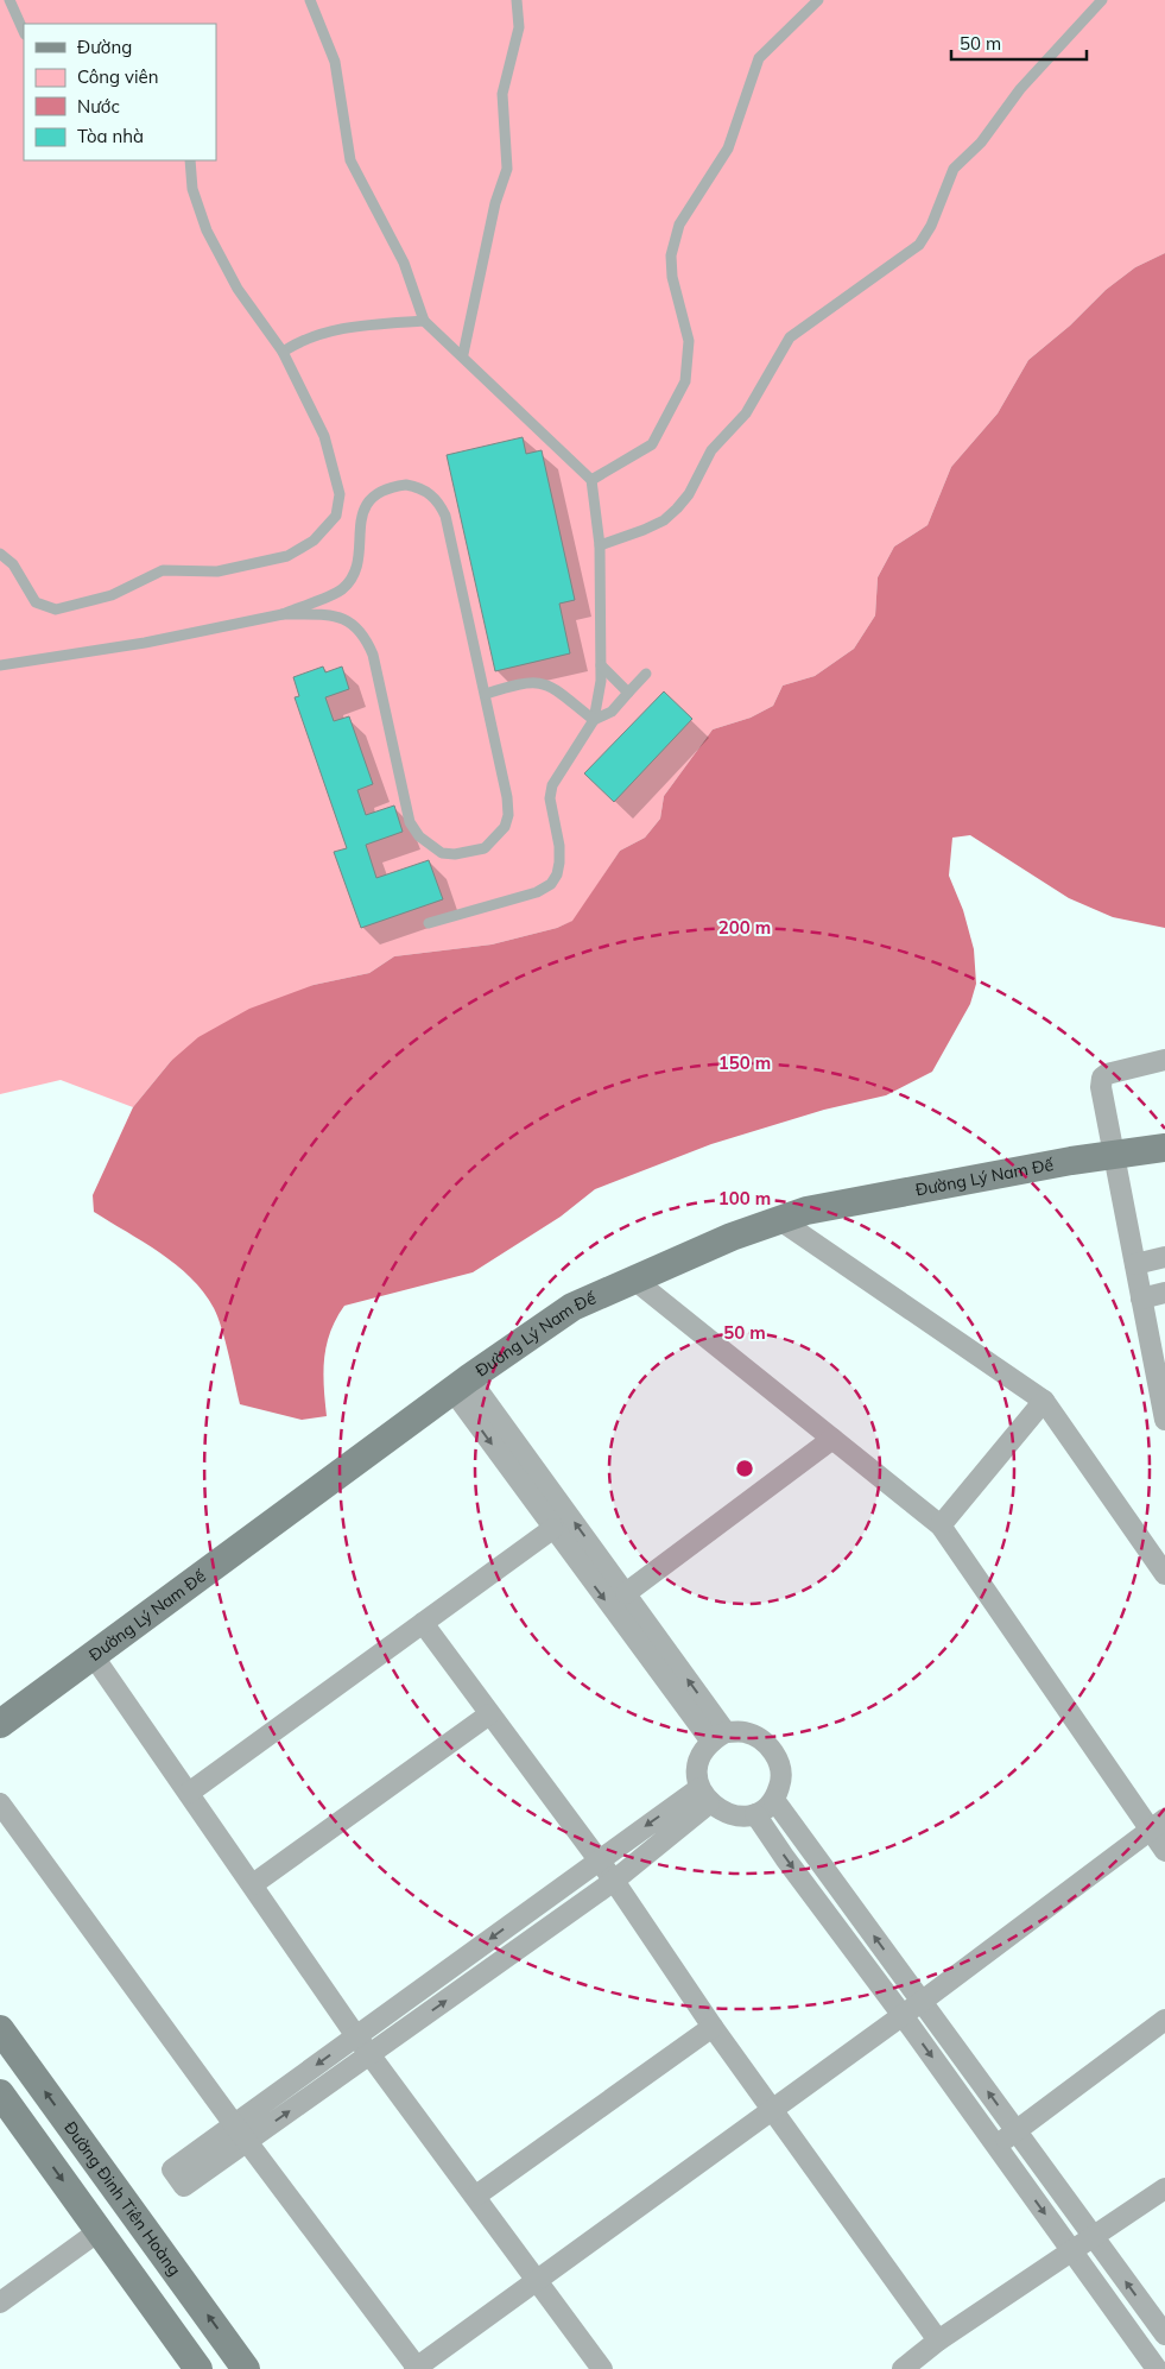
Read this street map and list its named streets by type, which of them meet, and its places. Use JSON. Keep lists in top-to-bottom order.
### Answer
{
  "streets": {
    "street": ["Đường Lý Nam Đế", "Đường Đinh Tiên Hoàng"]
  },
  "legend": [
    "Đường",
    "Công viên",
    "Nước",
    "Tòa nhà"
  ],
  "scale_bar": "50 m",
  "rings": [
    "200 m",
    "150 m",
    "100 m",
    "50 m"
  ]
}
